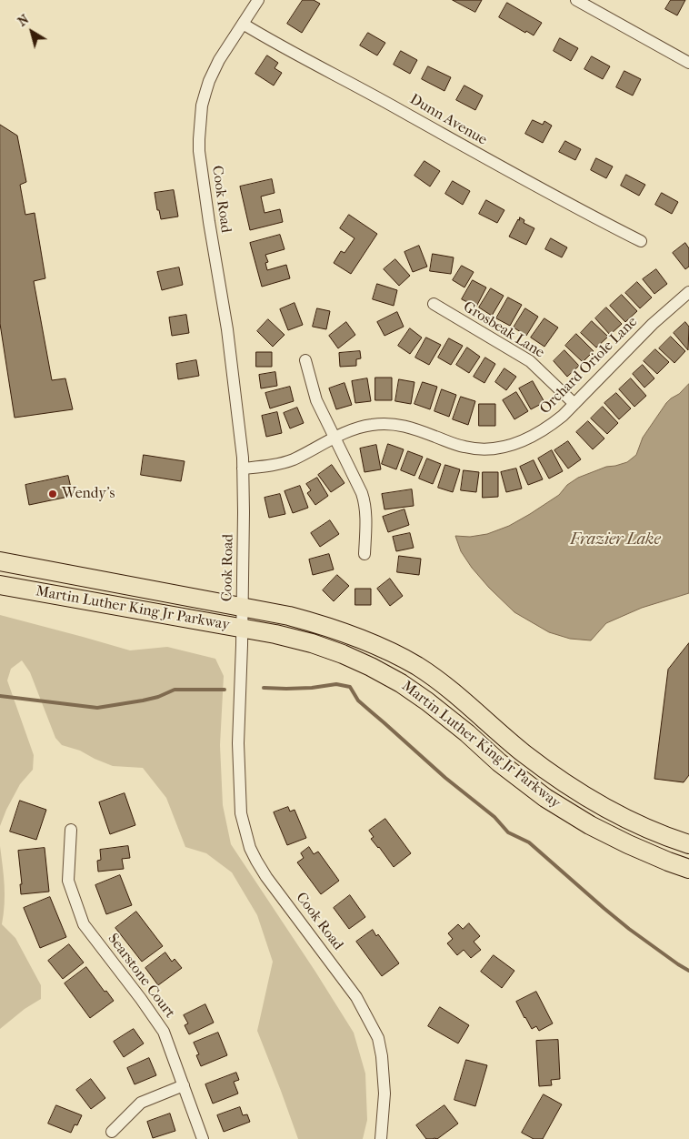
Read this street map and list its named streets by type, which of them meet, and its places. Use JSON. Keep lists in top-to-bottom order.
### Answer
{
  "streets": {
    "main road": ["Martin Luther King Jr Parkway"],
    "street": [
      "Dunn Avenue",
      "Cook Road",
      "Grosbeak Lane",
      "Orchard Oriole Lane",
      "Searstone Court"
    ]
  },
  "crossings": [
    ["Dunn Avenue", "Cook Road"],
    ["Cook Road", "Orchard Oriole Lane"],
    ["Cook Road", "Martin Luther King Jr Parkway"],
    ["Grosbeak Lane", "Orchard Oriole Lane"]
  ],
  "water": ["Frazier Lake"],
  "places": ["Wendy's"],
  "north": "top left"
}
